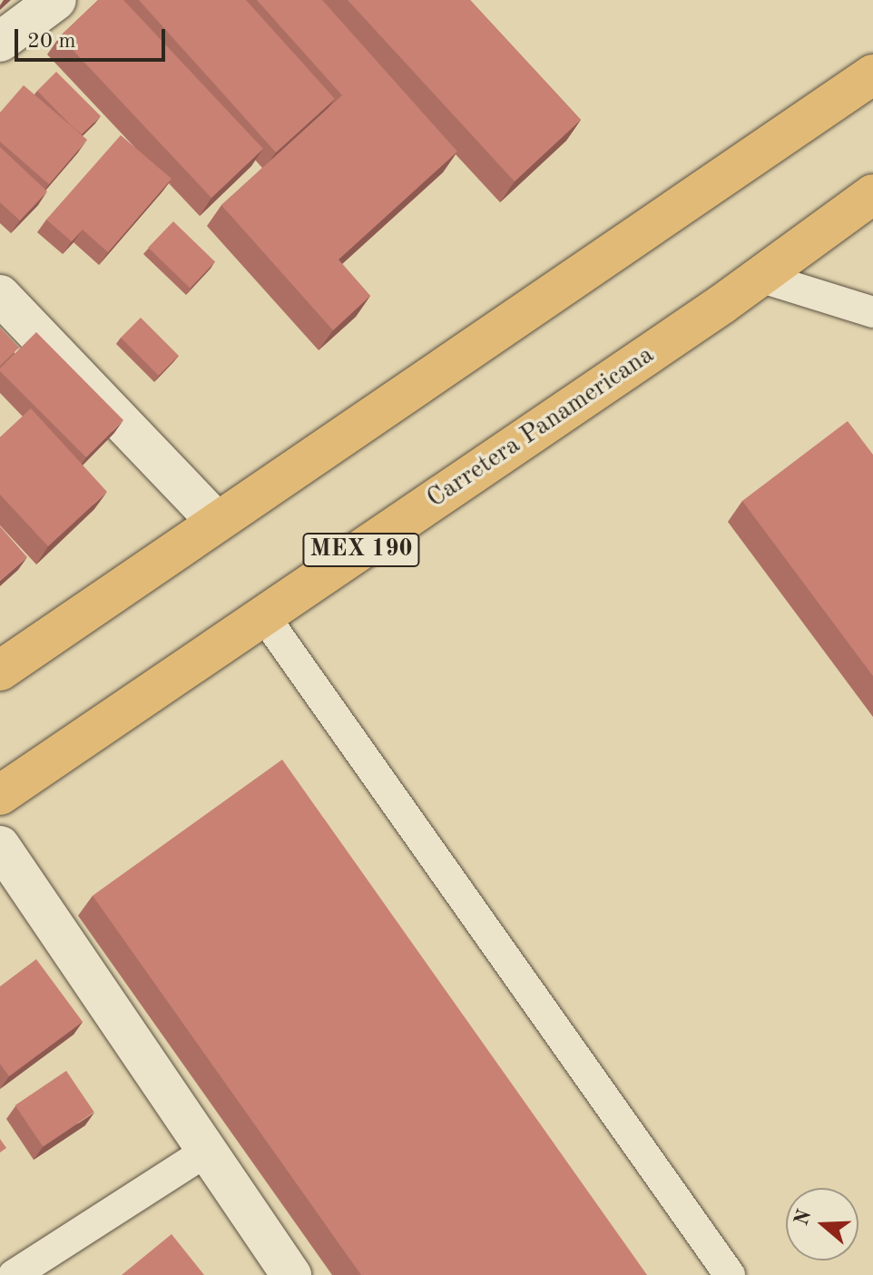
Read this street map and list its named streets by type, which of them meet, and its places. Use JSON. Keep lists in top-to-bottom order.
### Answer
{
  "streets": {
    "main road": ["Carretera Panamericana", "MEX 190"]
  },
  "crossings": [
    ["Carretera Panamericana", "MEX 190"]
  ],
  "scale_bar": "20 m",
  "north": "left"
}
